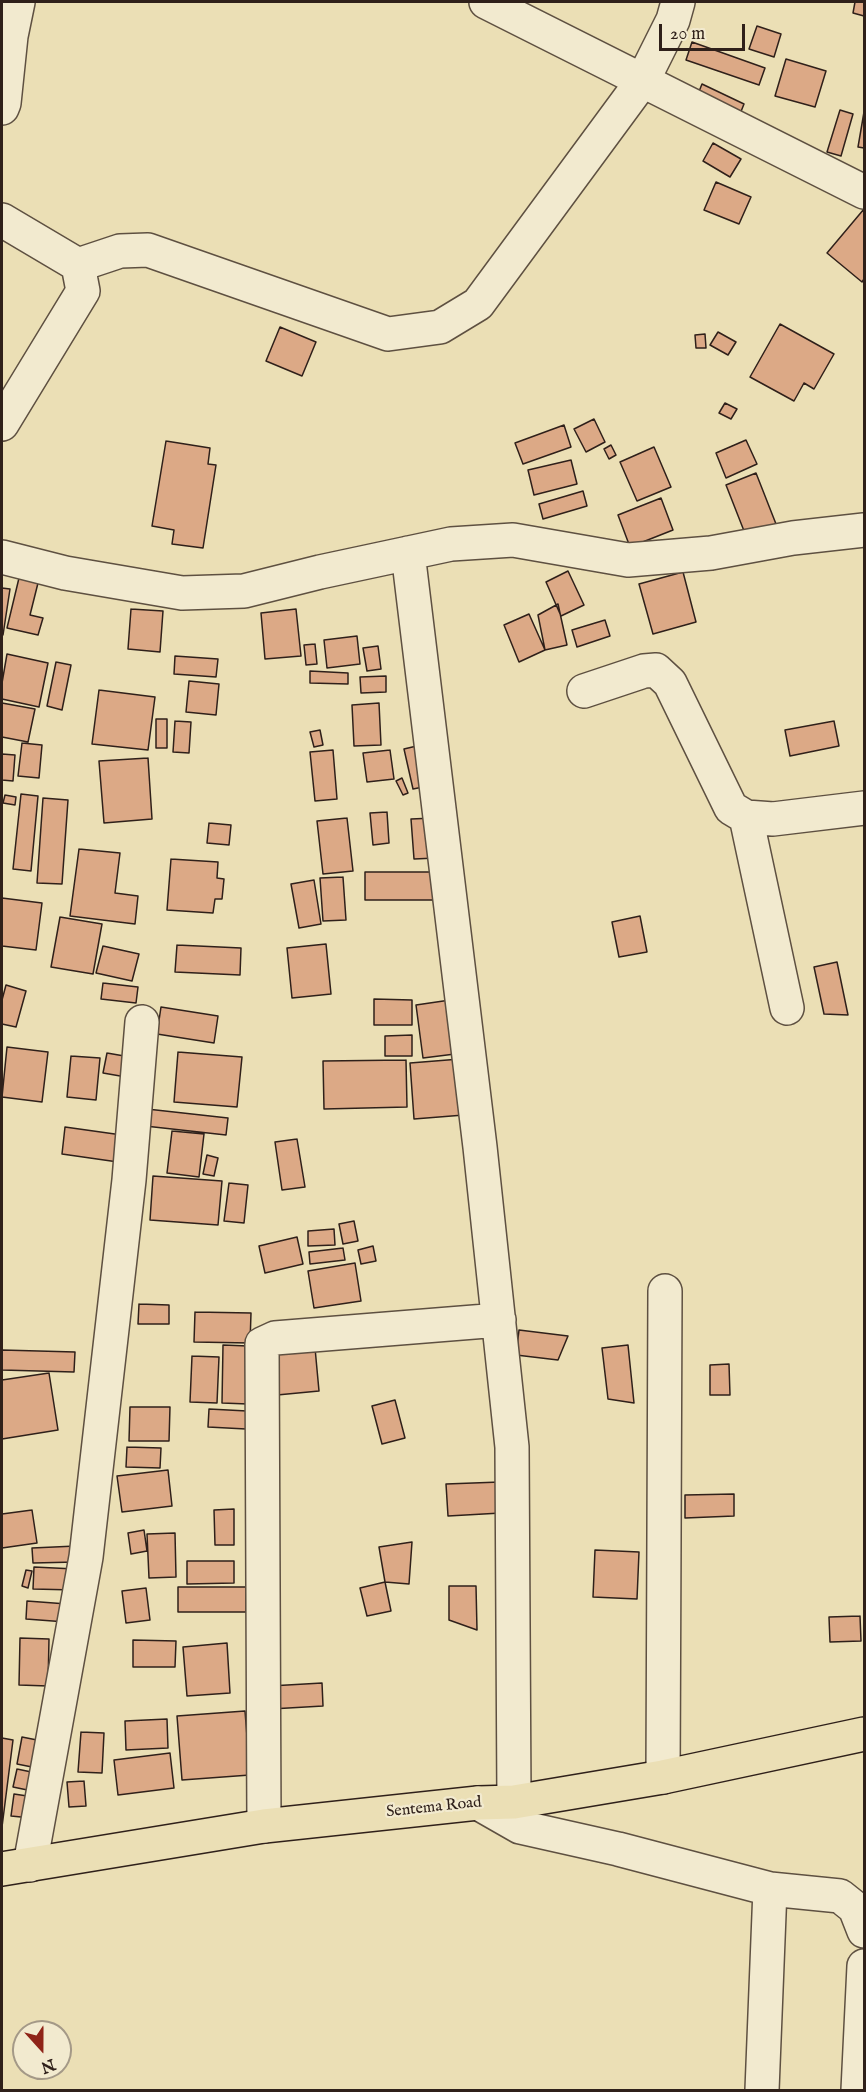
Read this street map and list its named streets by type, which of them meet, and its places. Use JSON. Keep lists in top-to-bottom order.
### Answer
{
  "streets": {
    "main road": ["Sentema Road"]
  },
  "scale_bar": "20 m",
  "north": "bottom"
}
